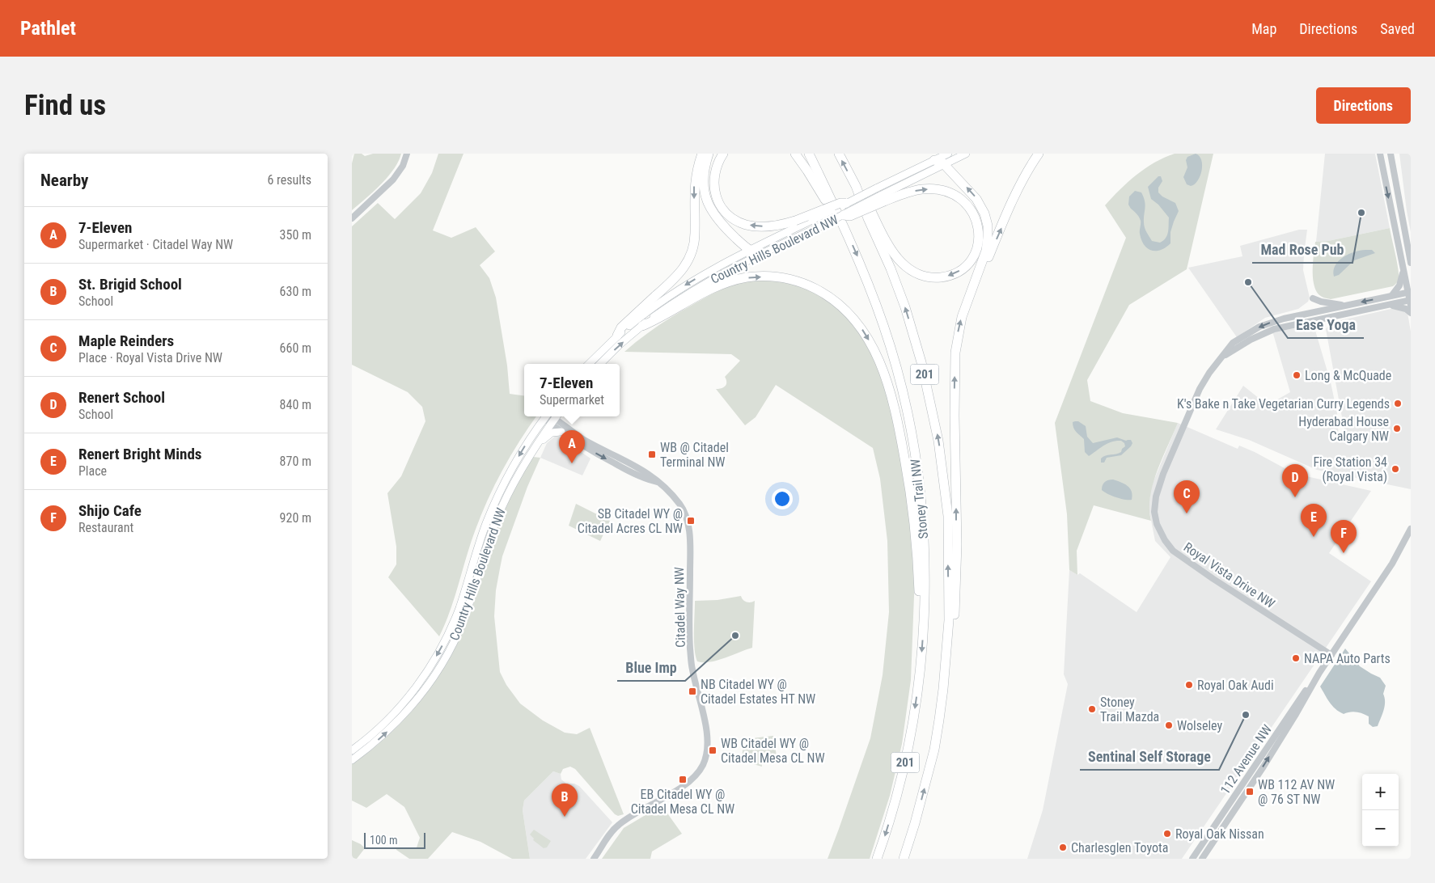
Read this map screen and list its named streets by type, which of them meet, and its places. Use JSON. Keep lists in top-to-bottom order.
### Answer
{
  "streets": {
    "highway": ["201", "Stoney Trail NW"],
    "main road": ["Country Hills Boulevard NW"],
    "street": ["Royal Vista Drive NW", "Citadel Way NW", "112 Avenue NW"]
  },
  "crossings": [
    ["Country Hills Boulevard NW", "Stoney Trail NW"],
    ["Country Hills Boulevard NW", "Citadel Way NW"],
    ["Royal Vista Drive NW", "112 Avenue NW"]
  ],
  "places": {
    "other": [
      "Mad Rose Pub",
      "Ease Yoga",
      "Long & McQuade",
      "K's Bake n Take Vegetarian Curry Legends",
      "Hyderabad House Calgary NW",
      "Fire Station 34 (Royal Vista)",
      "Blue Imp",
      "NAPA Auto Parts",
      "Royal Oak Audi",
      "Stoney Trail Mazda",
      "Sentinal Self Storage",
      "Wolseley",
      "Royal Oak Nissan",
      "Charlesglen Toyota"
    ],
    "transit": [
      "WB @ Citadel Terminal NW",
      "SB Citadel WY @ Citadel Acres CL NW",
      "NB Citadel WY @ Citadel Estates HT NW",
      "WB Citadel WY @ Citadel Mesa CL NW",
      "EB Citadel WY @ Citadel Mesa CL NW",
      "WB 112 AV NW @ 76 ST NW"
    ]
  },
  "scale_bar": "100 m",
  "page": {
    "header": "Pathlet",
    "nav": ["Map", "Directions", "Saved"],
    "buttons": "Directions",
    "title": "Find us",
    "heading": ["Nearby", "6 results"],
    "list": [
      {
        "mark": "A",
        "name": "7-Eleven",
        "note": "Supermarket · Citadel Way NW",
        "value": "350 m"
      },
      {
        "mark": "B",
        "name": "St. Brigid School",
        "note": "School",
        "value": "630 m"
      },
      {
        "mark": "C",
        "name": "Maple Reinders",
        "note": "Place · Royal Vista Drive NW",
        "value": "660 m"
      },
      {
        "mark": "D",
        "name": "Renert School",
        "note": "School",
        "value": "840 m"
      },
      {
        "mark": "E",
        "name": "Renert Bright Minds",
        "note": "Place",
        "value": "870 m"
      },
      {
        "mark": "F",
        "name": "Shijo Cafe",
        "note": "Restaurant",
        "value": "920 m"
      }
    ],
    "popup": ["7-Eleven", "Supermarket"],
    "pins": [
      "A",
      "D",
      "C",
      "E",
      "F",
      "B"
    ],
    "map_buttons": ["+", "−"],
    "scale": "100 m"
  }
}
